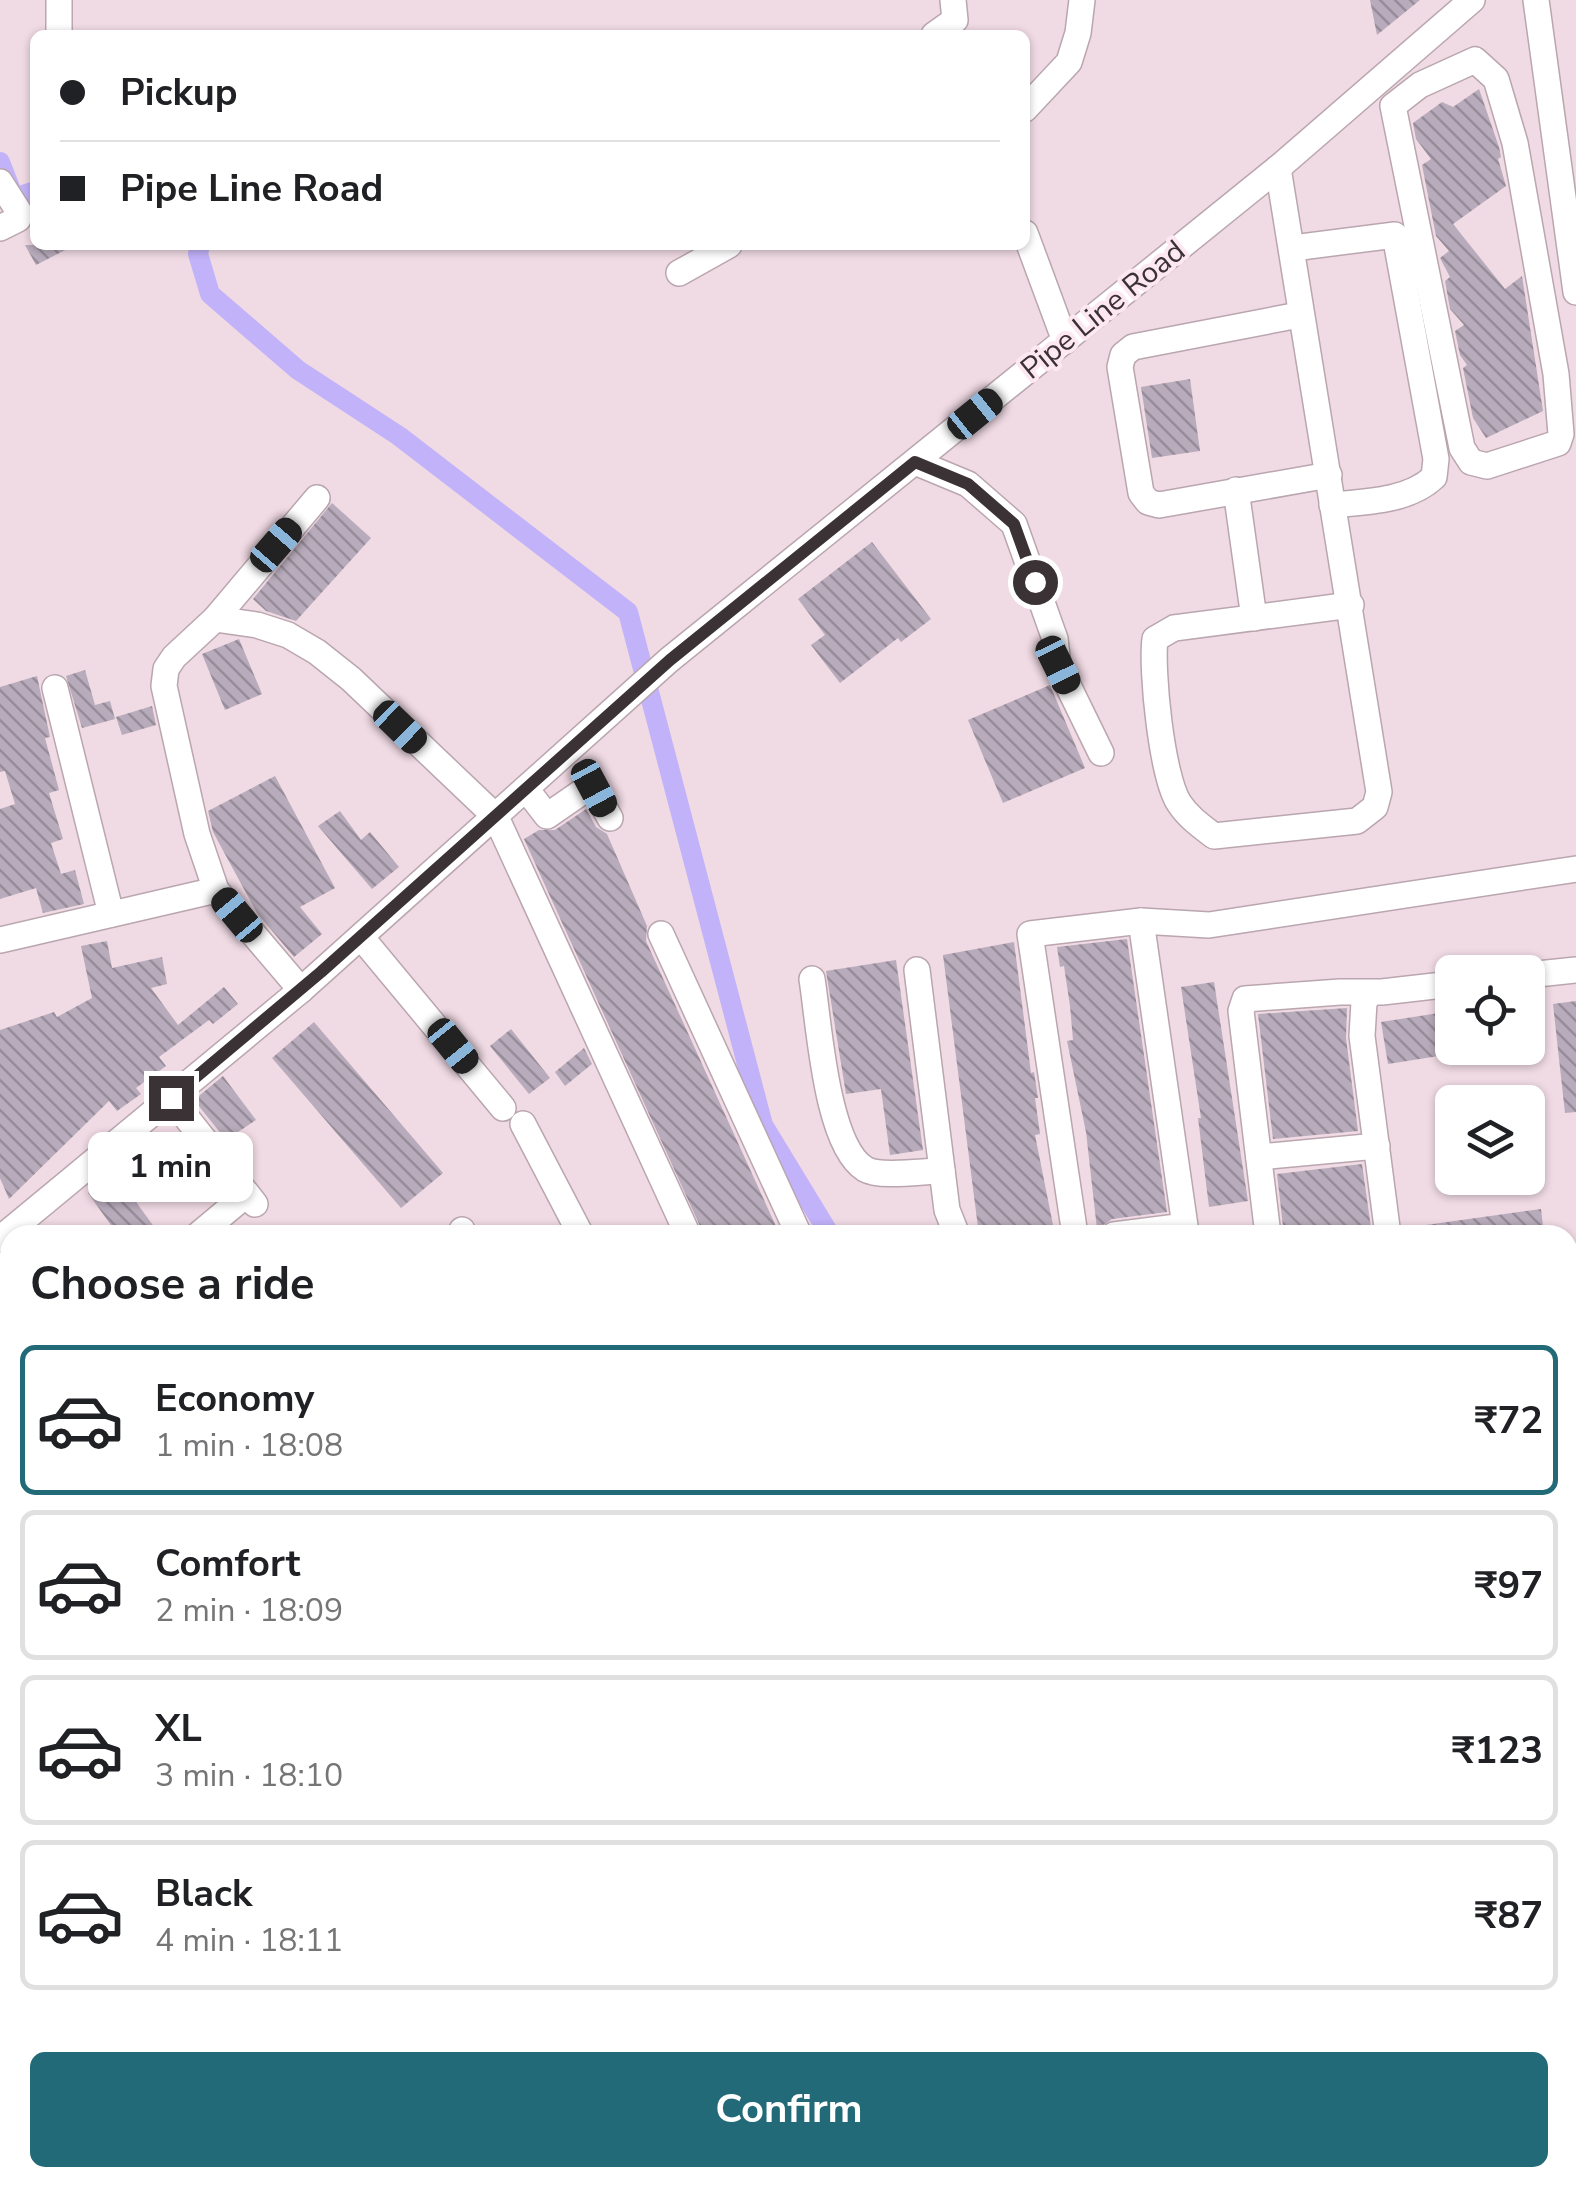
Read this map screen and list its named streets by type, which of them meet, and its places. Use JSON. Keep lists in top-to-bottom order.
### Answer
{
  "streets": {
    "street": ["Pipe Line Road"]
  },
  "page": {
    "banner": ["Pickup", "Pipe Line Road"],
    "bubble": "1 min",
    "heading": "Choose a ride",
    "list": [
      {
        "name": "Economy",
        "note": "1 min · 18:08",
        "value": "₹72"
      },
      {
        "name": "Comfort",
        "note": "2 min · 18:09",
        "value": "₹97"
      },
      {
        "name": "XL",
        "note": "3 min · 18:10",
        "value": "₹123"
      },
      {
        "name": "Black",
        "note": "4 min · 18:11",
        "value": "₹87"
      }
    ],
    "buttons": "Confirm"
  }
}
